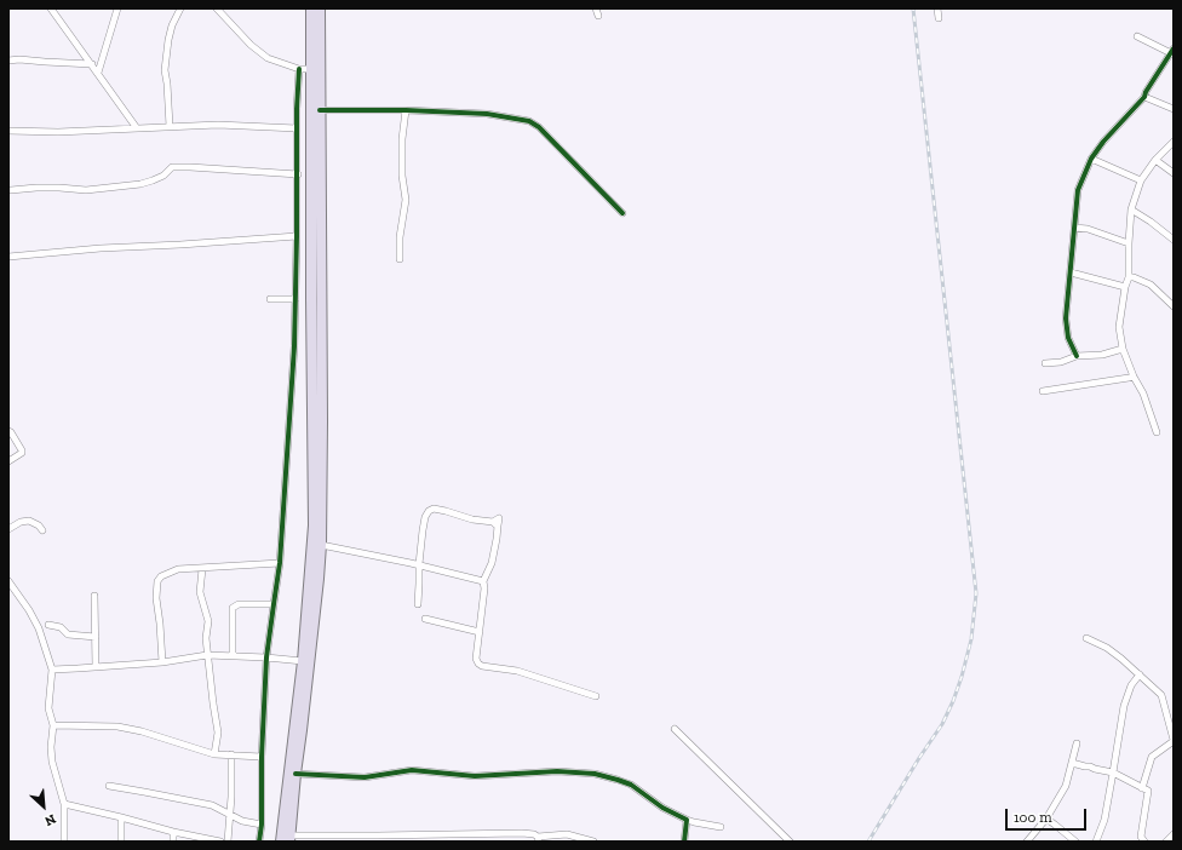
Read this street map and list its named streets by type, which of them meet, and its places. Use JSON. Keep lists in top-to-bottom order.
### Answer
{
  "scale_bar": "100 m",
  "north": "bottom right"
}
